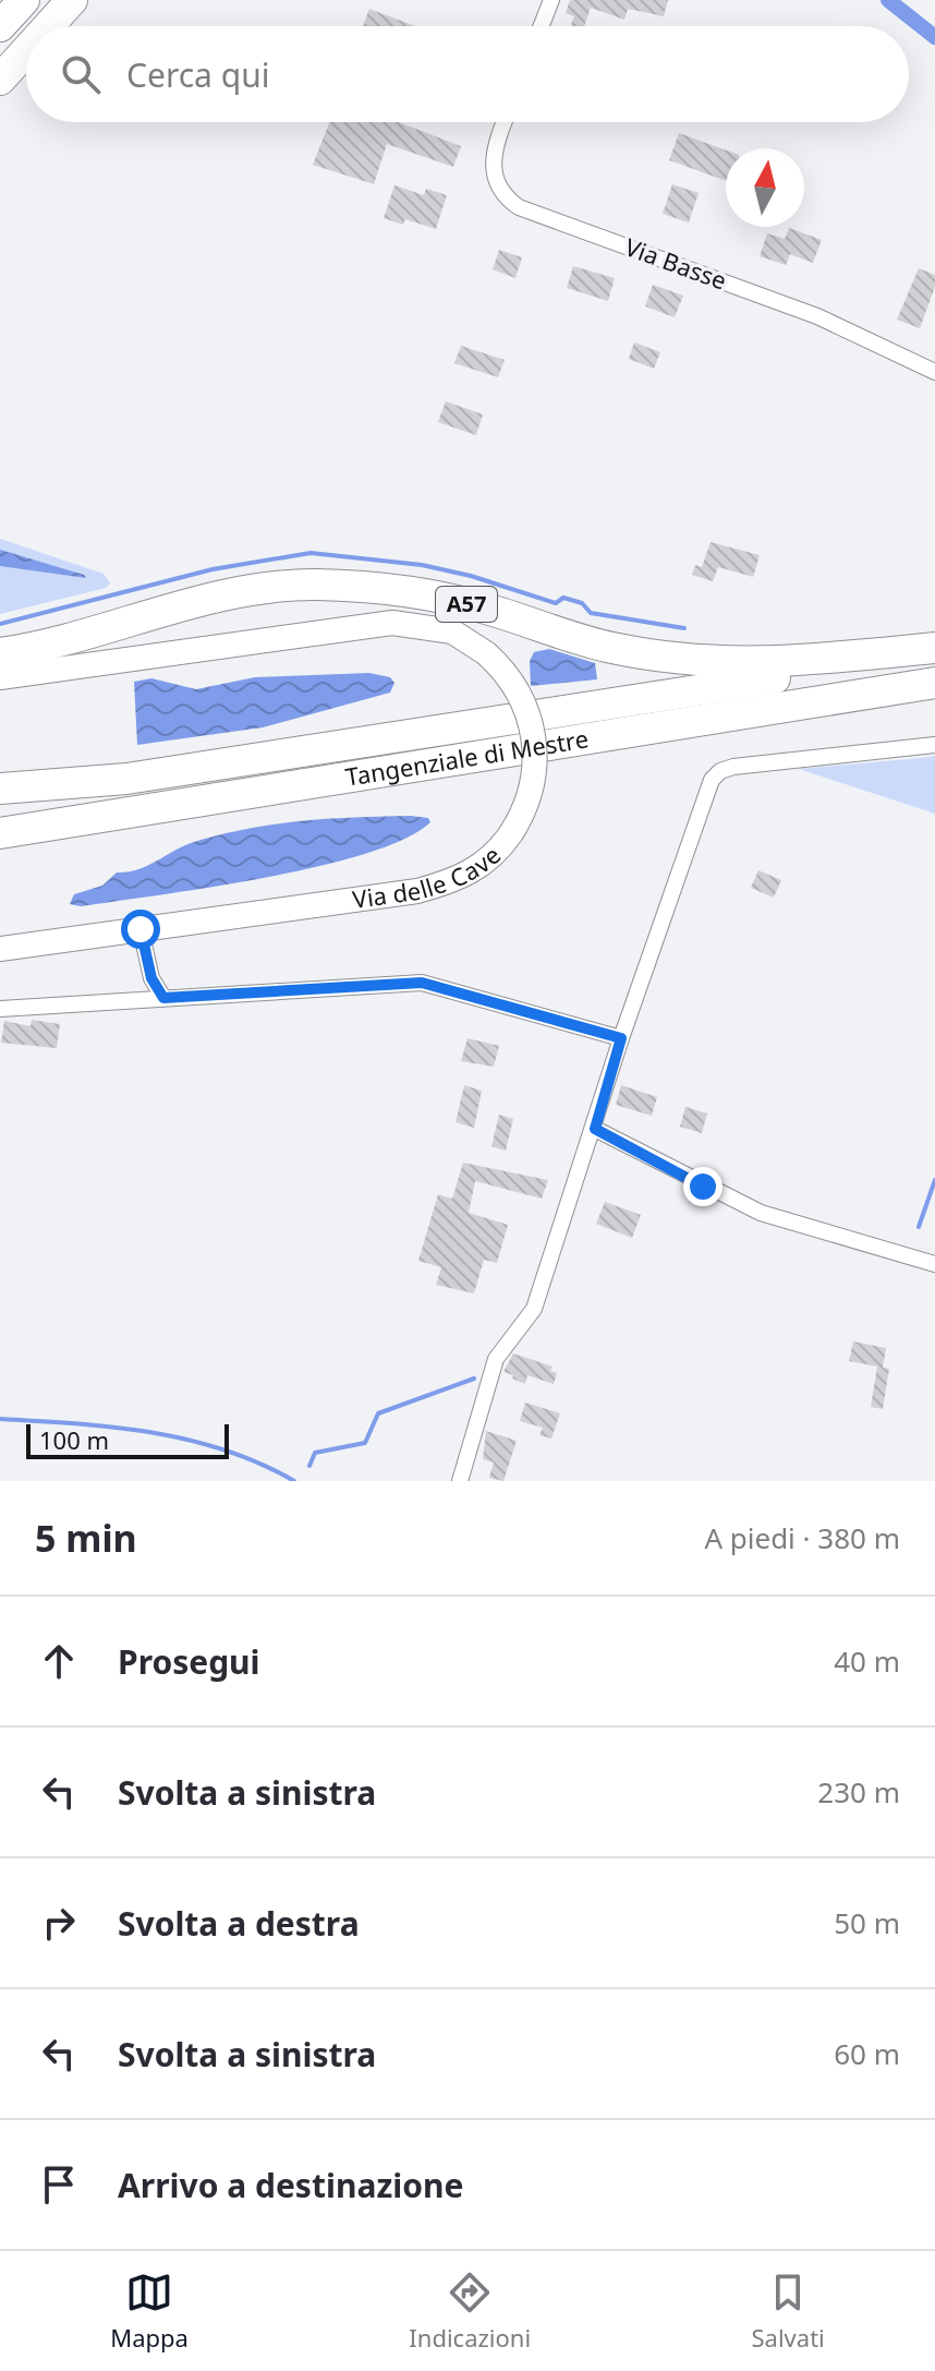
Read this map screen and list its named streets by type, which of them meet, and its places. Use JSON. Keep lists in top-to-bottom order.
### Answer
{
  "streets": {
    "highway": ["A57", "Tangenziale di Mestre"],
    "main road": ["Via delle Cave"],
    "street": ["Via Basse"]
  },
  "scale_bar": "100 m",
  "north": "top",
  "page": {
    "search": "Cerca qui",
    "scale": "100 m",
    "heading": ["5 min", "A piedi · 380 m"],
    "list": [
      ["Prosegui", "40 m"],
      ["Svolta a sinistra", "230 m"],
      ["Svolta a destra", "50 m"],
      ["Svolta a sinistra", "60 m"],
      "Arrivo a destinazione"
    ],
    "nav": ["Mappa", "Indicazioni", "Salvati"]
  }
}
